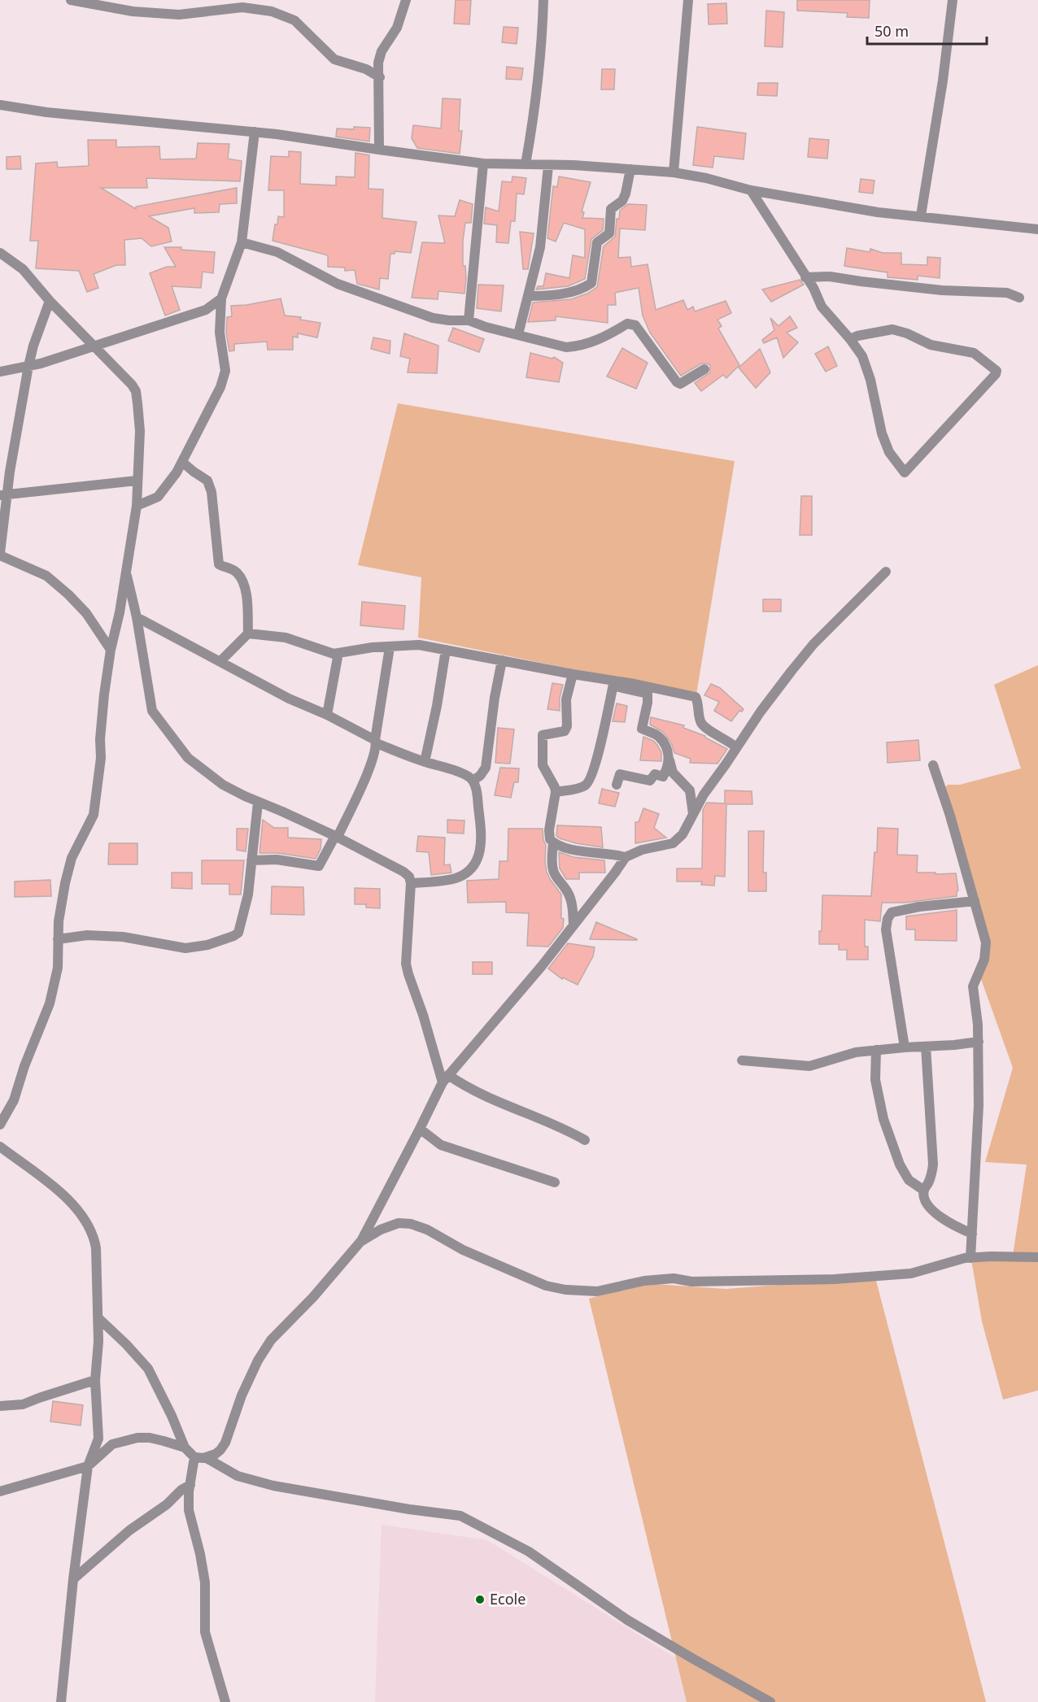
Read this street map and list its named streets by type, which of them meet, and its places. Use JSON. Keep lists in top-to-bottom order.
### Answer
{
  "places": ["Ecole"],
  "scale_bar": "50 m"
}
